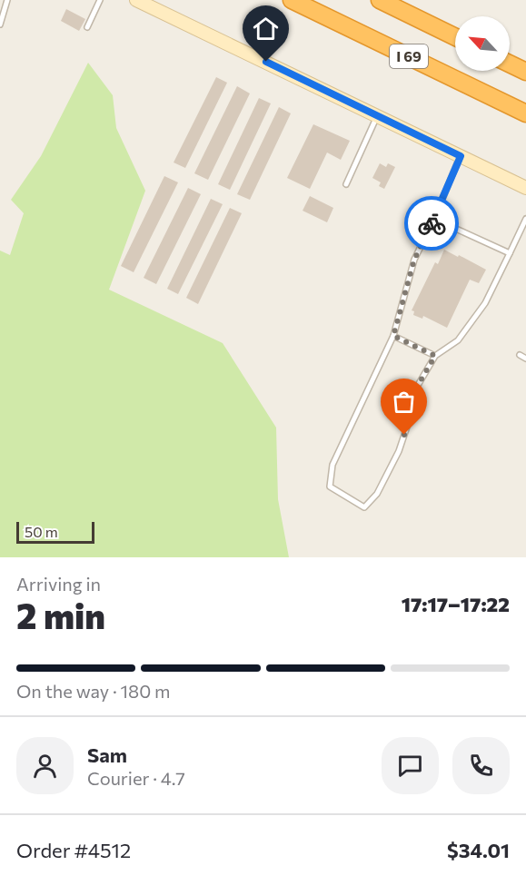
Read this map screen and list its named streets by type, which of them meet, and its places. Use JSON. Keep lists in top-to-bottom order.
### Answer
{
  "streets": {
    "highway": ["I 69"]
  },
  "scale_bar": "50 m",
  "north": "top left",
  "page": {
    "scale": "50 m",
    "heading": ["2 min", "Arriving in", "17:17–17:22"],
    "panel": [
      "Sam",
      "Courier · 4.7",
      "Order #4512",
      "$34.01"
    ],
    "bar": "On the way · 180 m"
  }
}
